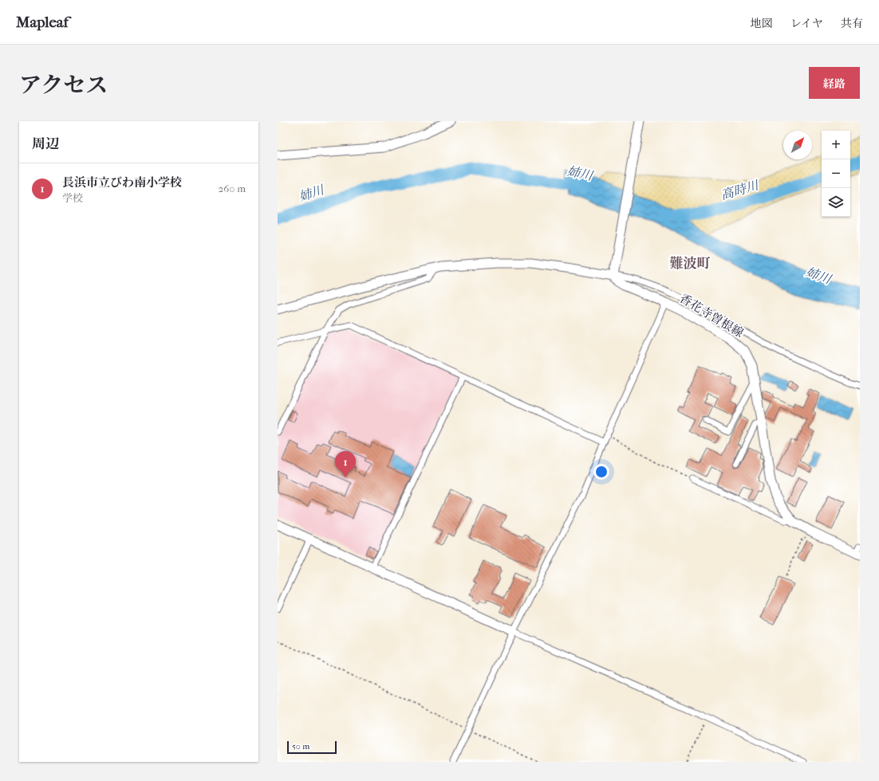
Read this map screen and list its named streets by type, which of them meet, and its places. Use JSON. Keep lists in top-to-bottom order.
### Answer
{
  "streets": {
    "street": ["香花寺曽根線"]
  },
  "districts": ["難波町"],
  "water": ["姉川", "高時川"],
  "scale_bar": "50 m",
  "north": "top right",
  "page": {
    "header": "Mapleaf",
    "nav": ["地図", "レイヤ", "共有"],
    "title": "アクセス",
    "buttons": "経路",
    "heading": "周辺",
    "map_buttons": ["+", "−"],
    "list": [
      {
        "mark": "1",
        "name": "長浜市立びわ南小学校",
        "note": "学校",
        "value": "260 m"
      }
    ],
    "pins": "1",
    "scale": "50 m"
  }
}
